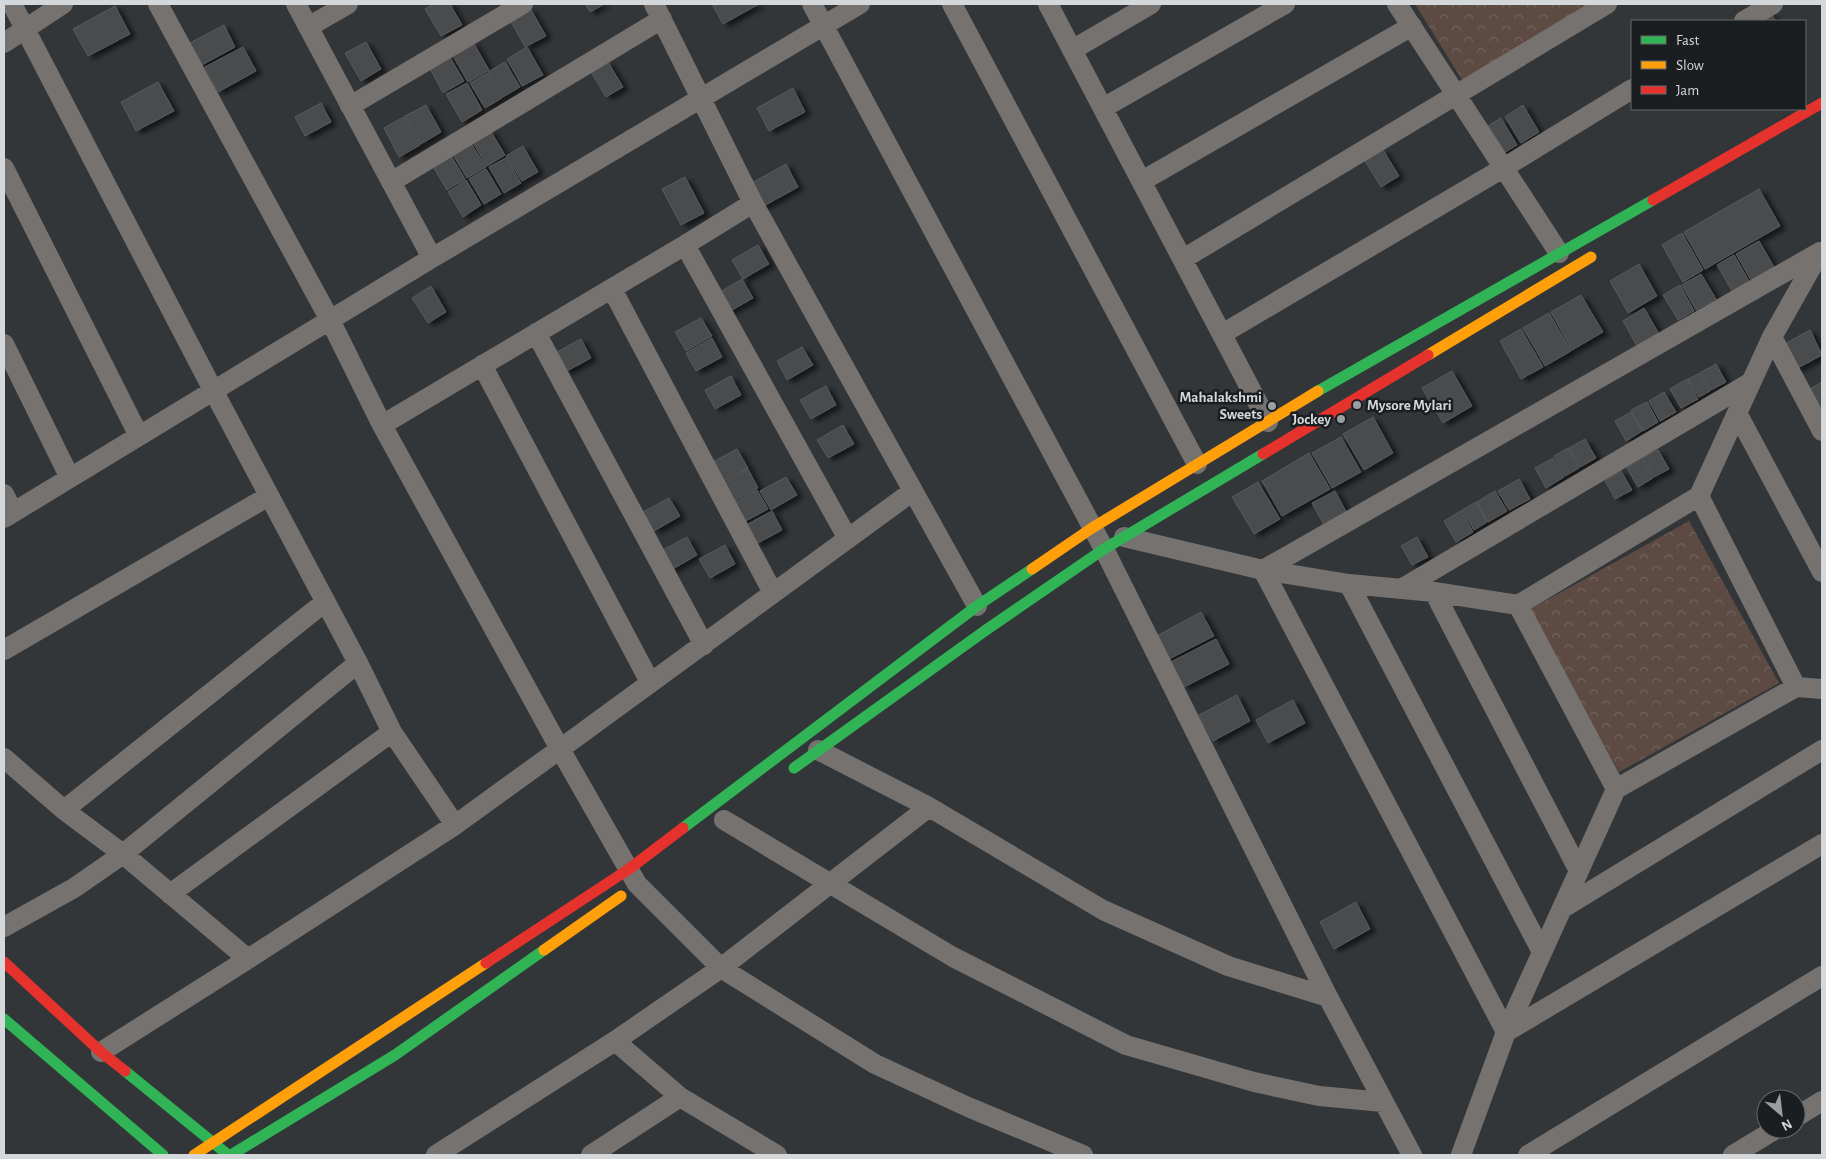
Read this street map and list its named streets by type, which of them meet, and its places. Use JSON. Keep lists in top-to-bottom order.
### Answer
{
  "places": ["Mysore Mylari", "Mahalakshmi Sweets", "Jockey"],
  "legend": ["Fast", "Slow", "Jam"],
  "north": "bottom right"
}
